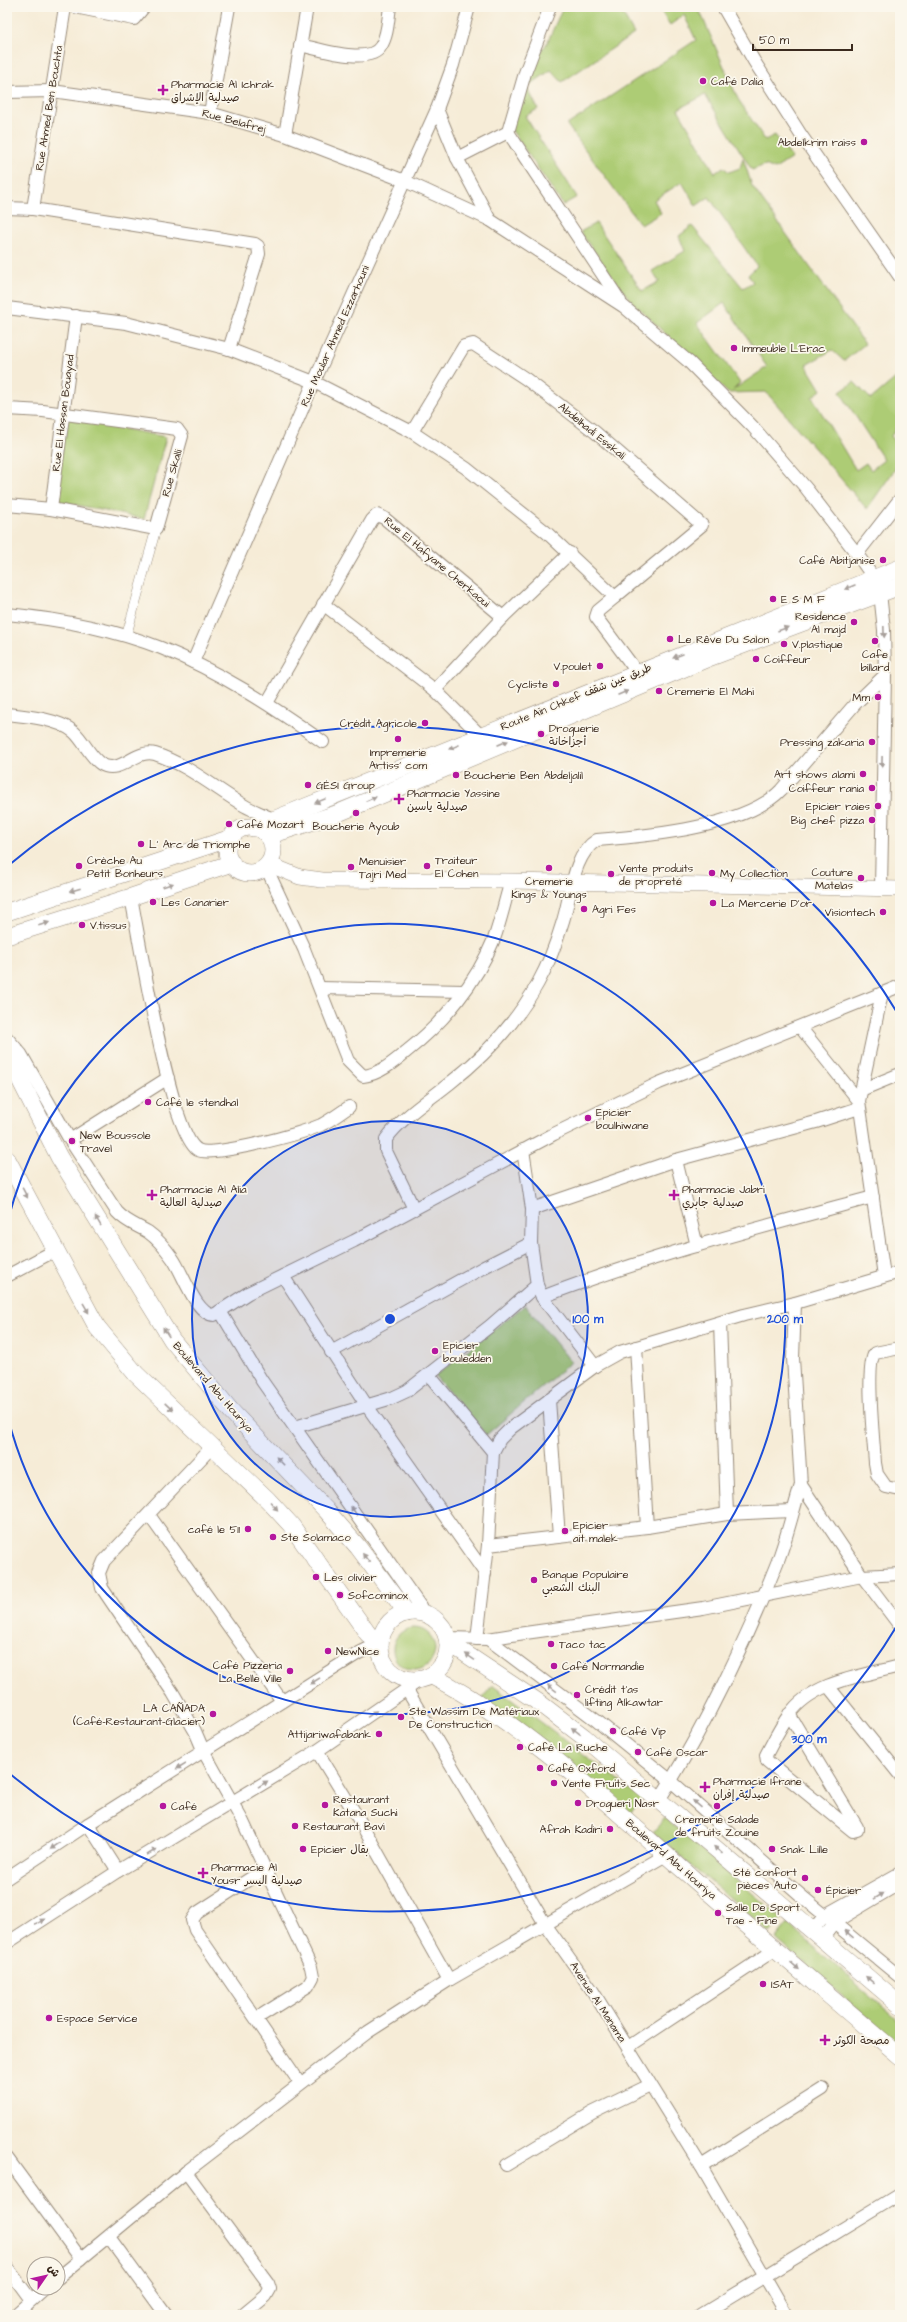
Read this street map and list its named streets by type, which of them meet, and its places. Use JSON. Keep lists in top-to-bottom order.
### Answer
{
  "streets": {
    "main road": ["Route Aïn Chkef طريق عين شقف", "Boulevard Abu Houriya"],
    "street": [
      "Rue Ahmed Ben Bouchta",
      "Rue Belafrej",
      "Rue Moular Ahmed Ezzarhouni",
      "Rue El Hassan Bouayad",
      "Abdelhadi Esskali",
      "Rue Skalli",
      "Rue El Hafyane Cherkaoui",
      "Avenue Al Manama"
    ]
  },
  "crossings": [
    ["Rue Ahmed Ben Bouchta", "Rue Belafrej"],
    ["Rue Belafrej", "Rue Moular Ahmed Ezzarhouni"],
    ["Rue El Hassan Bouayad", "Rue Skalli"],
    ["Boulevard Abu Houriya", "Avenue Al Manama"]
  ],
  "places": {
    "other": [
      "Café Dalia",
      "Abdelkrim raiss",
      "Immeuble L'Erac",
      "Café Abitjanise",
      "E S M F",
      "Residence Al majd",
      "Le Rêve Du Salon",
      "Cafe billard",
      "V.plastique",
      "Coiffeur",
      "V.poulet",
      "Cycliste",
      "Cremerie El Mahi",
      "Mm",
      "Crédit Agricole",
      "Droguerie أجزاخانة",
      "Impremerie Artiss' com",
      "Pressing zakaria",
      "Art shows alami",
      "Boucherie Ben Abdeljalil",
      "GÉSI Group",
      "Coiffeur rania",
      "Epicier raies",
      "Boucherie Ayoub",
      "Big chef pizza",
      "Café Mozart",
      "L' Arc de Triomphe",
      "Crèche Au Petit Bonheurs",
      "Traiteur El Cohen",
      "Menuisier Tajri Med",
      "Cremerie Kings & Youngs",
      "My Collection",
      "Vente produits de propreté",
      "Couture Matelas",
      "Les Canarier",
      "La Mercerie D'or",
      "Agri Fes",
      "Visiontech",
      "V.tissus",
      "Café le stendhal",
      "Epicier boulhiwane",
      "New Boussole Travel",
      "Epicier bouledden",
      "café le 511",
      "Epicier ait malek",
      "Ste Solamaco",
      "Les olivier",
      "Banque Populaire البنك الشعبي",
      "Sofcominox",
      "Taco tac",
      "NewNice",
      "Café Normandie",
      "Café Pizzeria La Belle Ville",
      "Crédit t'as lifting Alkawtar",
      "LA CAÑADA (Café-Restaurant-Glacier)",
      "Ste Wassim De Matériaux De Construction",
      "Café Vip",
      "Attijariwafabank",
      "Café La Ruche",
      "Café Oscar",
      "Café Oxford",
      "Vente Fruits Sec",
      "Drogueri Nasr",
      "Restaurant Katana Suchi",
      "Café",
      "Cremerie Salade de fruits Zouine",
      "Restaurant Bavi",
      "Afrah Kadiri",
      "Epicier بقال",
      "Snak Lille",
      "Sté confort pièces Auto",
      "Épicier",
      "Salle De Sport Tae - Fine",
      "ISAT",
      "Espace Service"
    ],
    "health": [
      "Pharmacie Al Ichrak صيدلية الإشراق",
      "Pharmacie Yassine صيدلية ياسين",
      "Pharmacie Al Alia صيدلية العالية",
      "Pharmacie Jabri صيدلية جابري",
      "Pharmacie Ifrane صيدلية إفران",
      "Pharmacie Al Yousr صيدلية اليسر",
      "مصحة الكوثر"
    ]
  },
  "scale_bar": "50 m",
  "north": "top right",
  "rings": ["100 m", "200 m", "300 m"]
}
